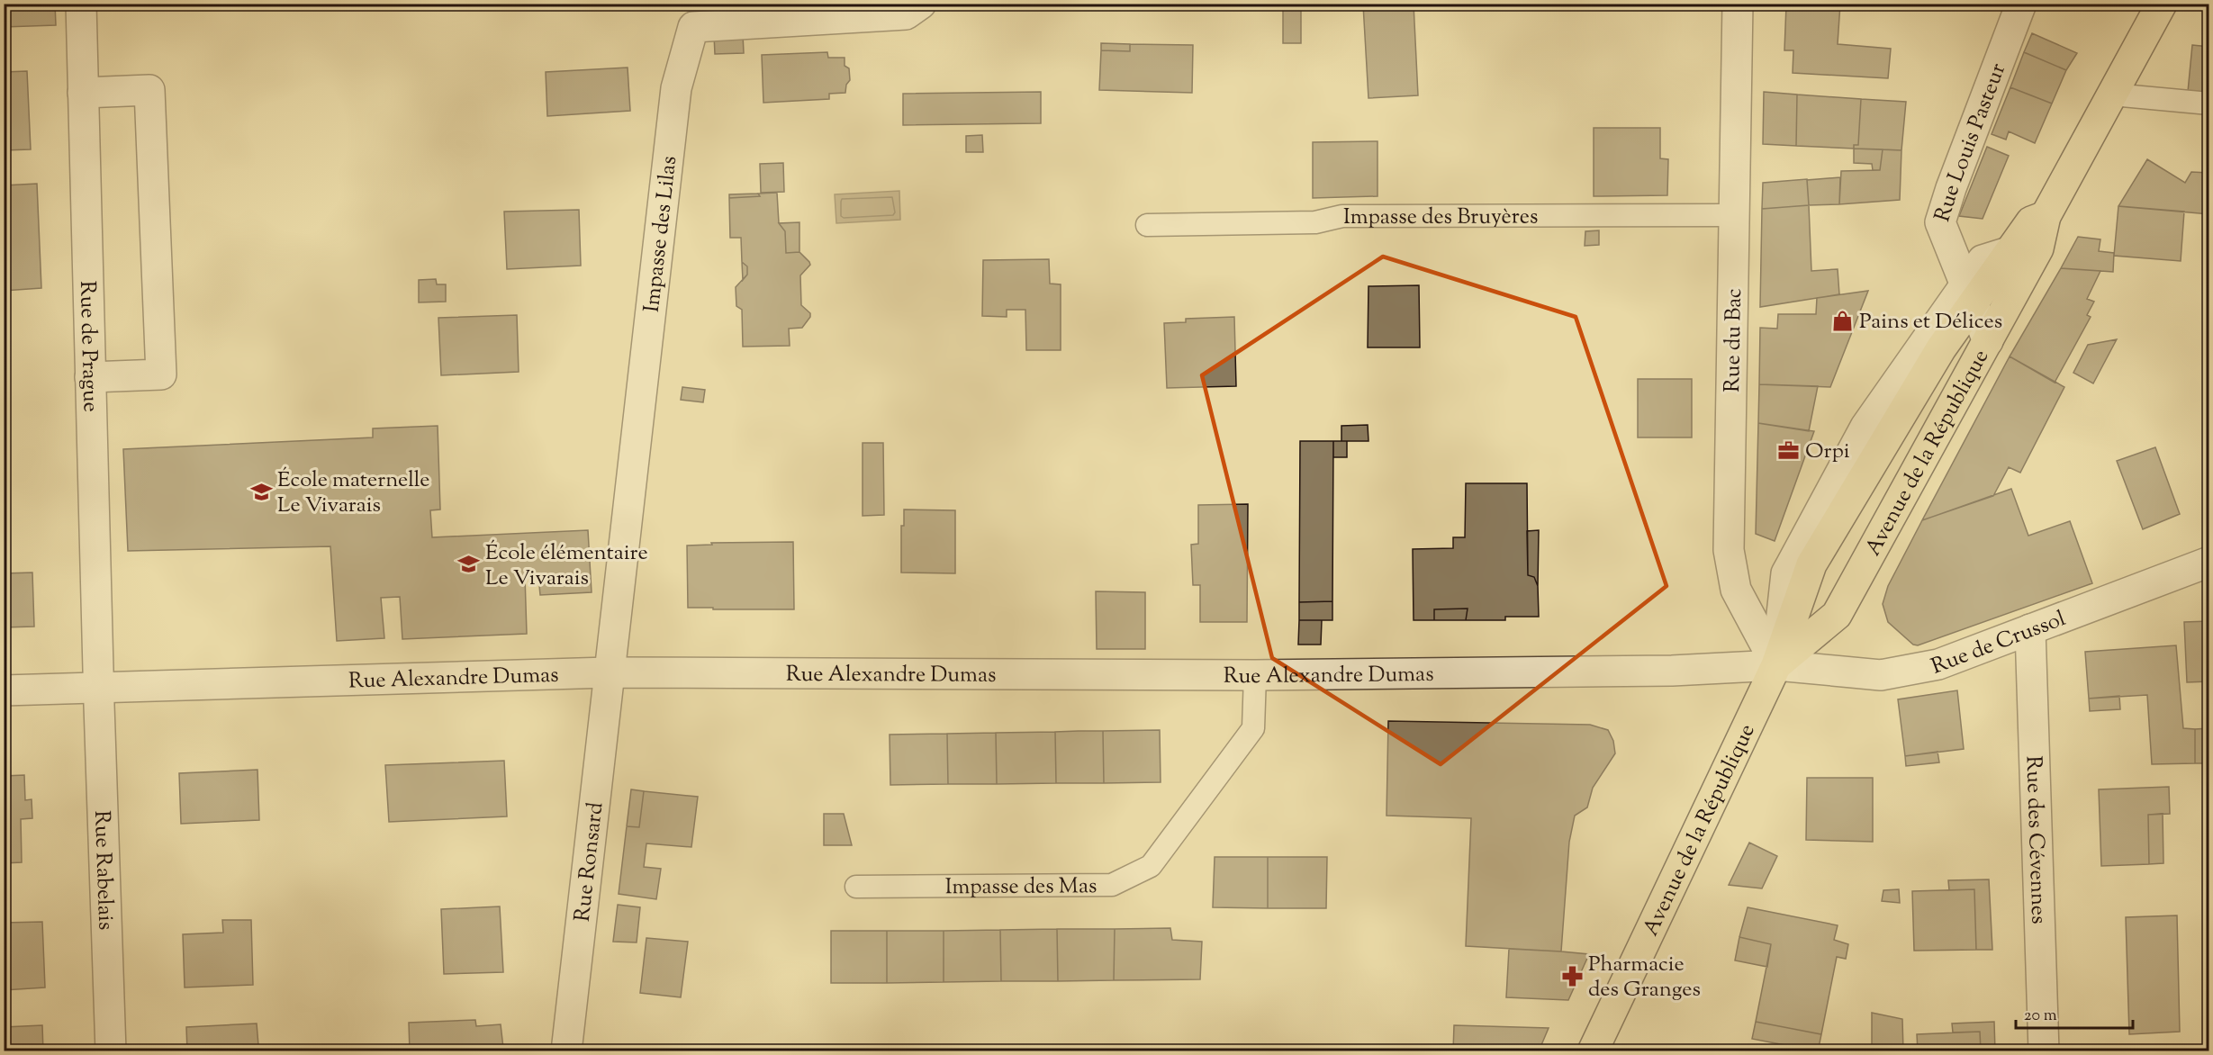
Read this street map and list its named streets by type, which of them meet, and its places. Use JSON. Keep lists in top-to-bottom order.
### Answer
{
  "streets": {
    "main road": ["Avenue de la République"],
    "street": [
      "Rue Louis Pasteur",
      "Impasse des Lilas",
      "Rue du Bac",
      "Rue de Prague",
      "Rue de Crussol",
      "Rue Alexandre Dumas",
      "Rue des Cévennes",
      "Rue Ronsard",
      "Rue Rabelais"
    ],
    "lane": ["Impasse des Bruyères", "Impasse des Mas"]
  },
  "crossings": [
    ["Rue Louis Pasteur", "Avenue de la République"],
    ["Impasse des Bruyères", "Rue du Bac"],
    ["Impasse des Lilas", "Rue Alexandre Dumas"],
    ["Impasse des Lilas", "Rue Ronsard"],
    ["Rue du Bac", "Avenue de la République"],
    ["Rue du Bac", "Rue de Crussol"],
    ["Rue du Bac", "Rue Alexandre Dumas"],
    ["Rue de Prague", "Rue Alexandre Dumas"],
    ["Rue de Prague", "Rue Rabelais"],
    ["Avenue de la République", "Rue de Crussol"],
    ["Avenue de la République", "Rue Alexandre Dumas"],
    ["Rue de Crussol", "Rue Alexandre Dumas"],
    ["Rue de Crussol", "Rue des Cévennes"],
    ["Rue Alexandre Dumas", "Rue Ronsard"],
    ["Rue Alexandre Dumas", "Rue Rabelais"],
    ["Rue Alexandre Dumas", "Impasse des Mas"]
  ],
  "places": {
    "shop": ["Pains et Délices"],
    "office": ["Orpi"],
    "school or university": ["École maternelle Le Vivarais", "École élémentaire Le Vivarais"],
    "pharmacy": ["Pharmacie des Granges"]
  },
  "scale_bar": "20 m"
}
